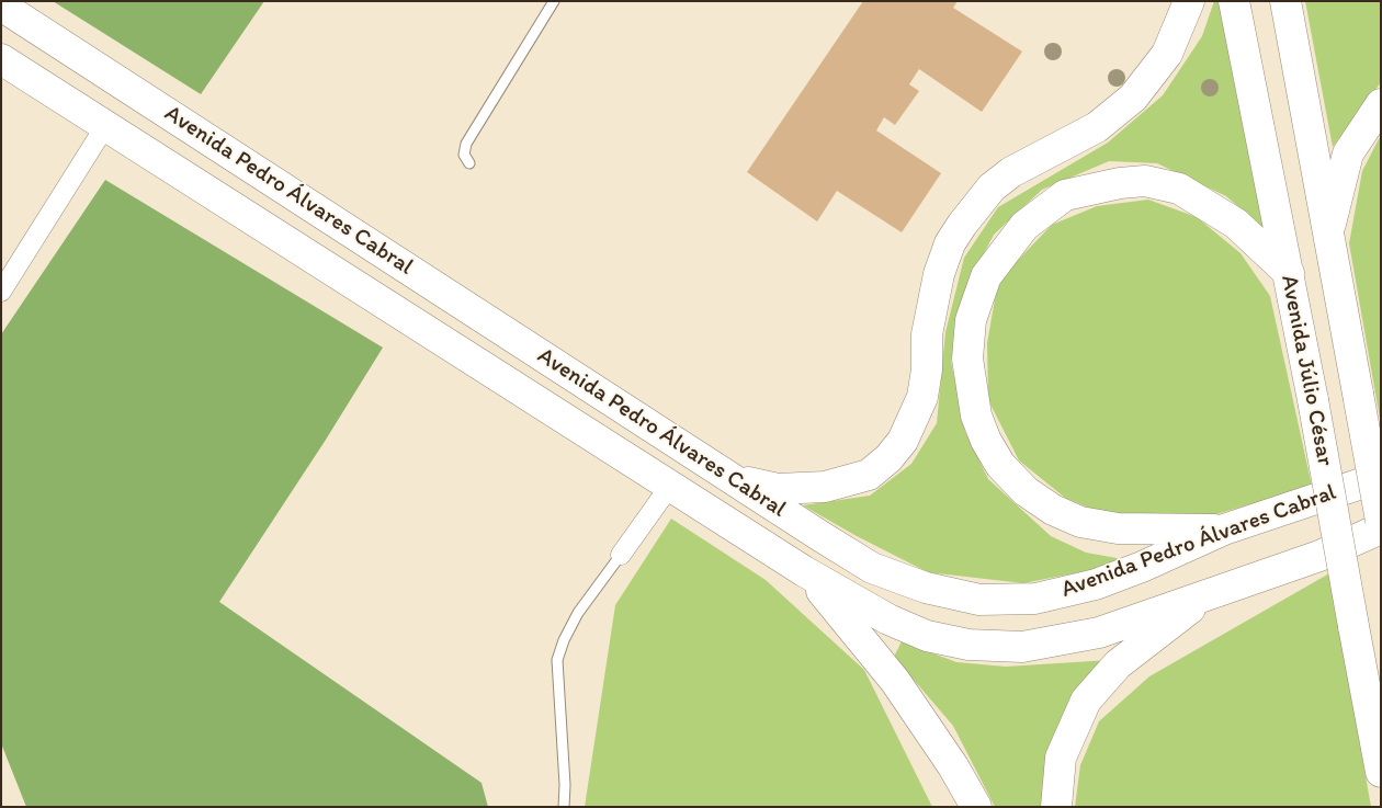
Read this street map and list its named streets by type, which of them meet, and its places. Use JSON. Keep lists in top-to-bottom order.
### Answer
{
  "streets": {
    "main road": ["Avenida Pedro Álvares Cabral", "Avenida Júlio César"]
  }
}
